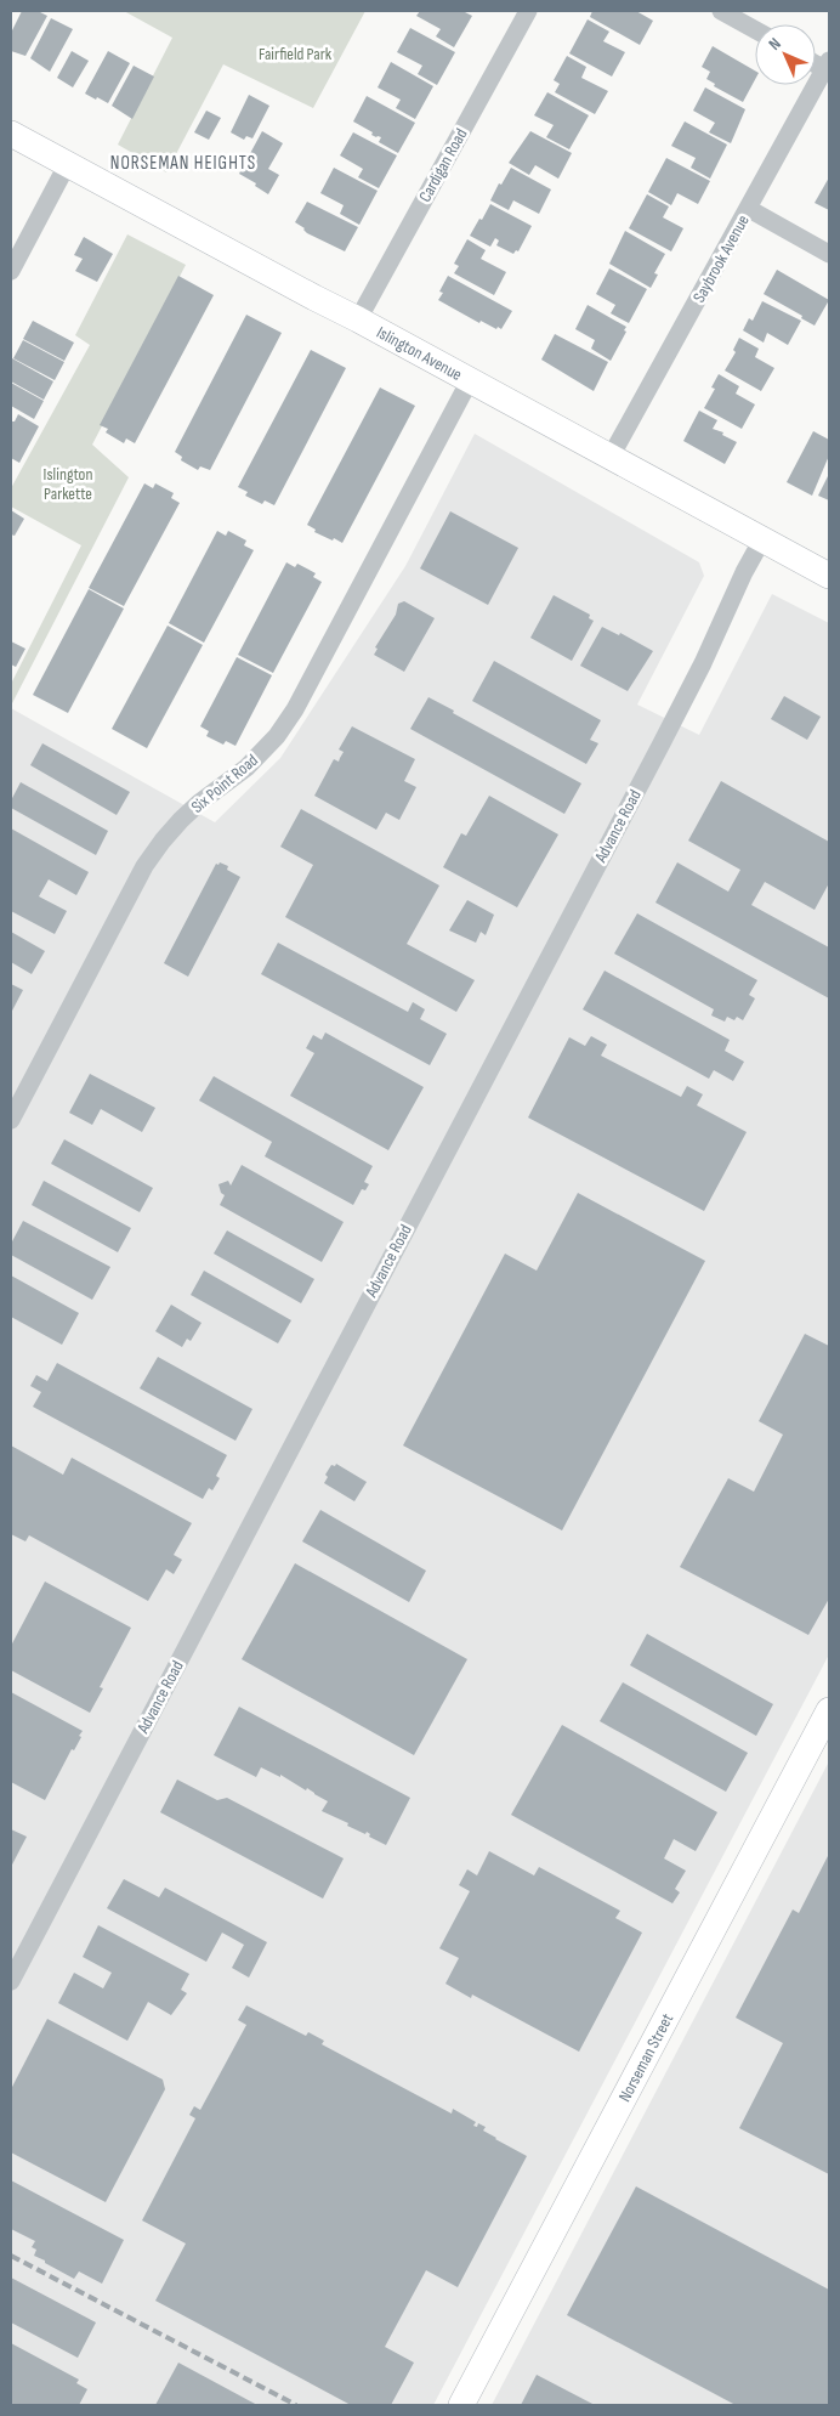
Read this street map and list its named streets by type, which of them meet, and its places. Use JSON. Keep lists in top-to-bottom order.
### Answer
{
  "streets": {
    "main road": ["Islington Avenue", "Norseman Street"],
    "street": [
      "Cardigan Road",
      "Saybrook Avenue",
      "Six Point Road",
      "Advance Road"
    ]
  },
  "crossings": [
    ["Cardigan Road", "Islington Avenue"],
    ["Saybrook Avenue", "Islington Avenue"],
    ["Islington Avenue", "Six Point Road"],
    ["Islington Avenue", "Advance Road"]
  ],
  "districts": ["NORSEMAN HEIGHTS"],
  "parks": ["Fairfield Park", "Islington Parkette"],
  "north": "top left"
}
